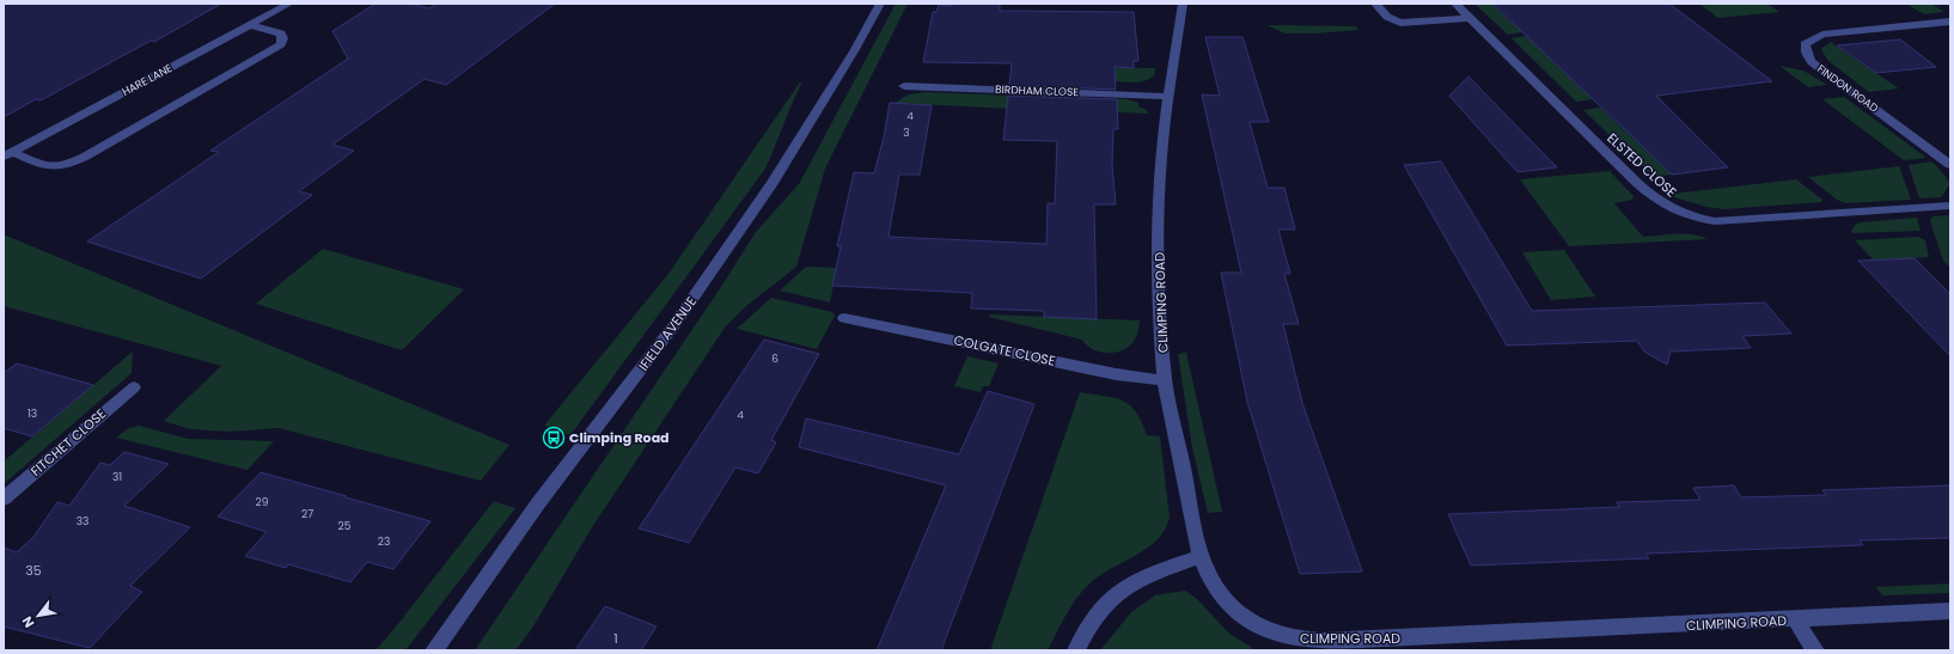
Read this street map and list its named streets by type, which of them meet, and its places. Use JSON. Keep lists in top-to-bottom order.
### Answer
{
  "streets": {
    "street": [
      "HARE LANE",
      "FINDON ROAD",
      "BIRDHAM CLOSE",
      "ELSTED CLOSE",
      "CLIMPING ROAD",
      "IFIELD AVENUE",
      "COLGATE CLOSE",
      "FITCHET CLOSE"
    ]
  },
  "crossings": [
    ["BIRDHAM CLOSE", "CLIMPING ROAD"],
    ["CLIMPING ROAD", "COLGATE CLOSE"]
  ],
  "places": {
    "bus stop": ["Climping Road"]
  },
  "house_numbers": [
    "4",
    "3",
    "6",
    "13",
    "4",
    "31",
    "29",
    "27",
    "33",
    "25",
    "23",
    "35",
    "1"
  ],
  "north": "bottom left"
}
